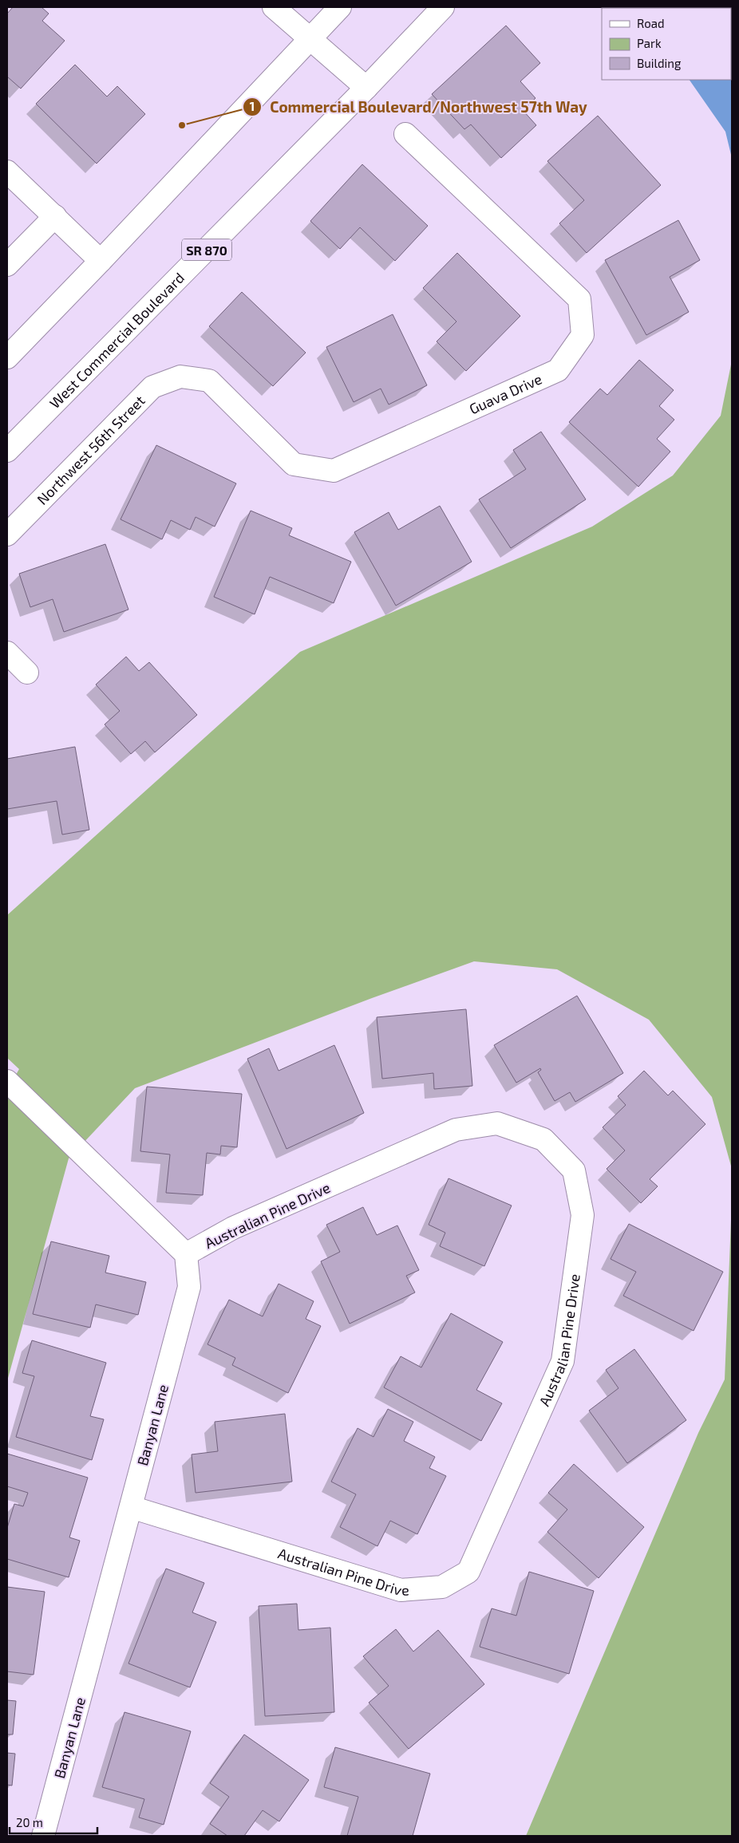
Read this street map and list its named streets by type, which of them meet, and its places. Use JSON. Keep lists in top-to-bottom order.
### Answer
{
  "streets": {
    "main road": [
      "SR 870",
      "West Commercial Boulevard",
      "Guava Drive",
      "Northwest 56th Street",
      "Australian Pine Drive",
      "Banyan Lane"
    ]
  },
  "crossings": [
    ["Guava Drive", "Northwest 56th Street"],
    ["Australian Pine Drive", "Banyan Lane"]
  ],
  "places": ["Commercial Boulevard/Northwest 57th Way"],
  "legend": ["Road", "Park", "Building"],
  "scale_bar": "20 m"
}
